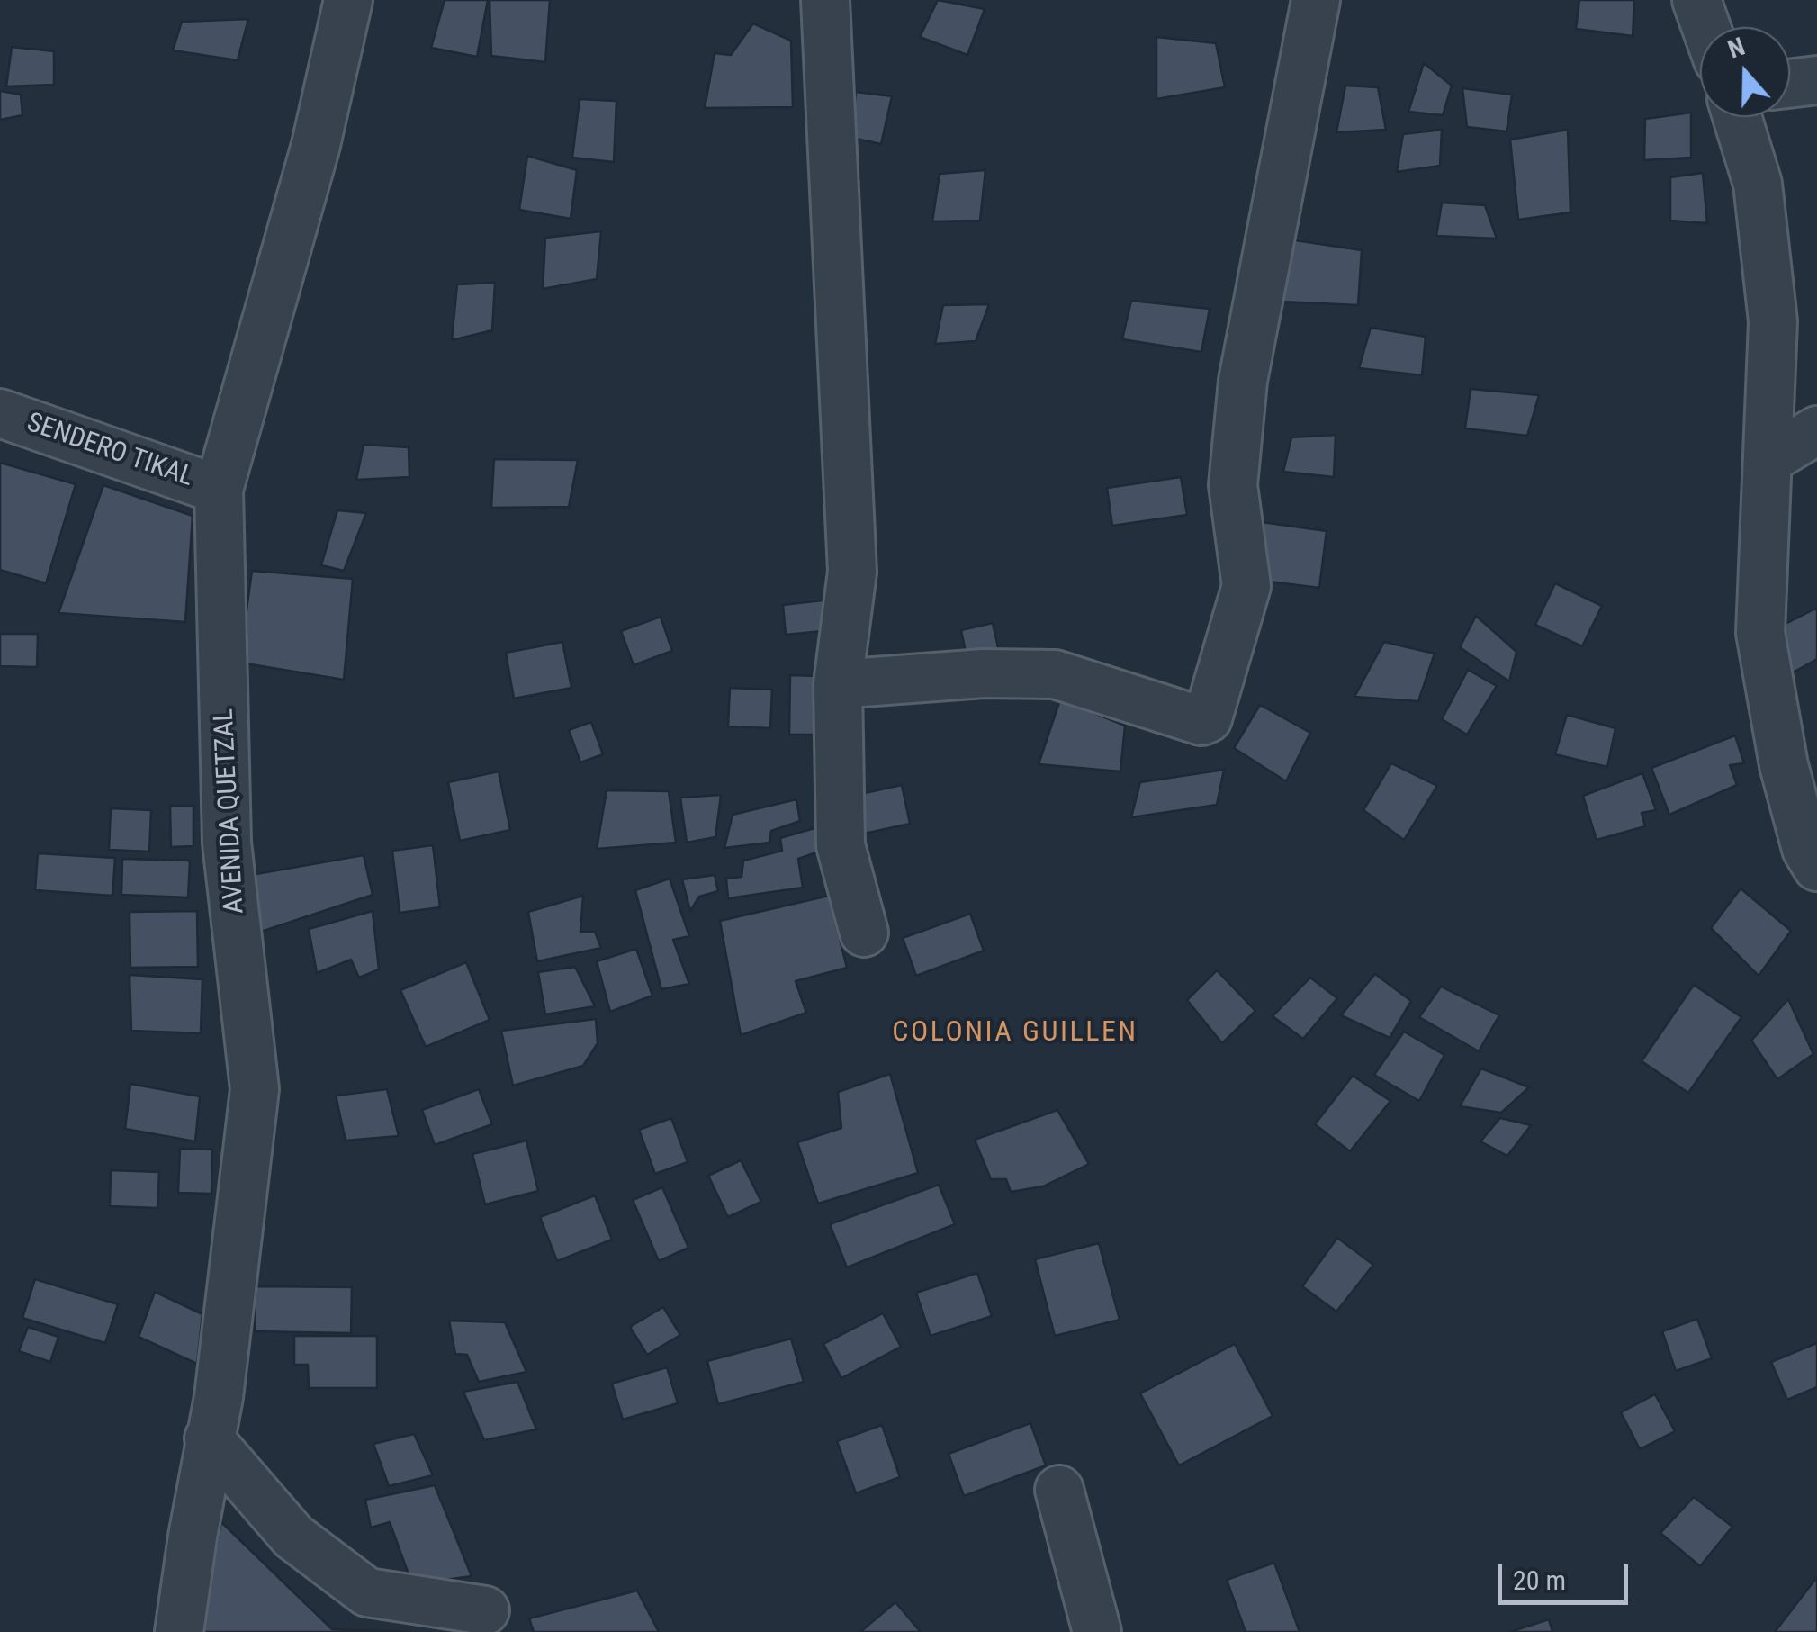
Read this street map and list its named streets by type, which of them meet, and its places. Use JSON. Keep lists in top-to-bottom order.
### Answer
{
  "streets": {
    "street": ["SENDERO TIKAL", "AVENIDA QUETZAL"]
  },
  "crossings": [
    ["SENDERO TIKAL", "AVENIDA QUETZAL"]
  ],
  "districts": ["COLONIA GUILLEN"],
  "scale_bar": "20 m",
  "north": "top"
}
